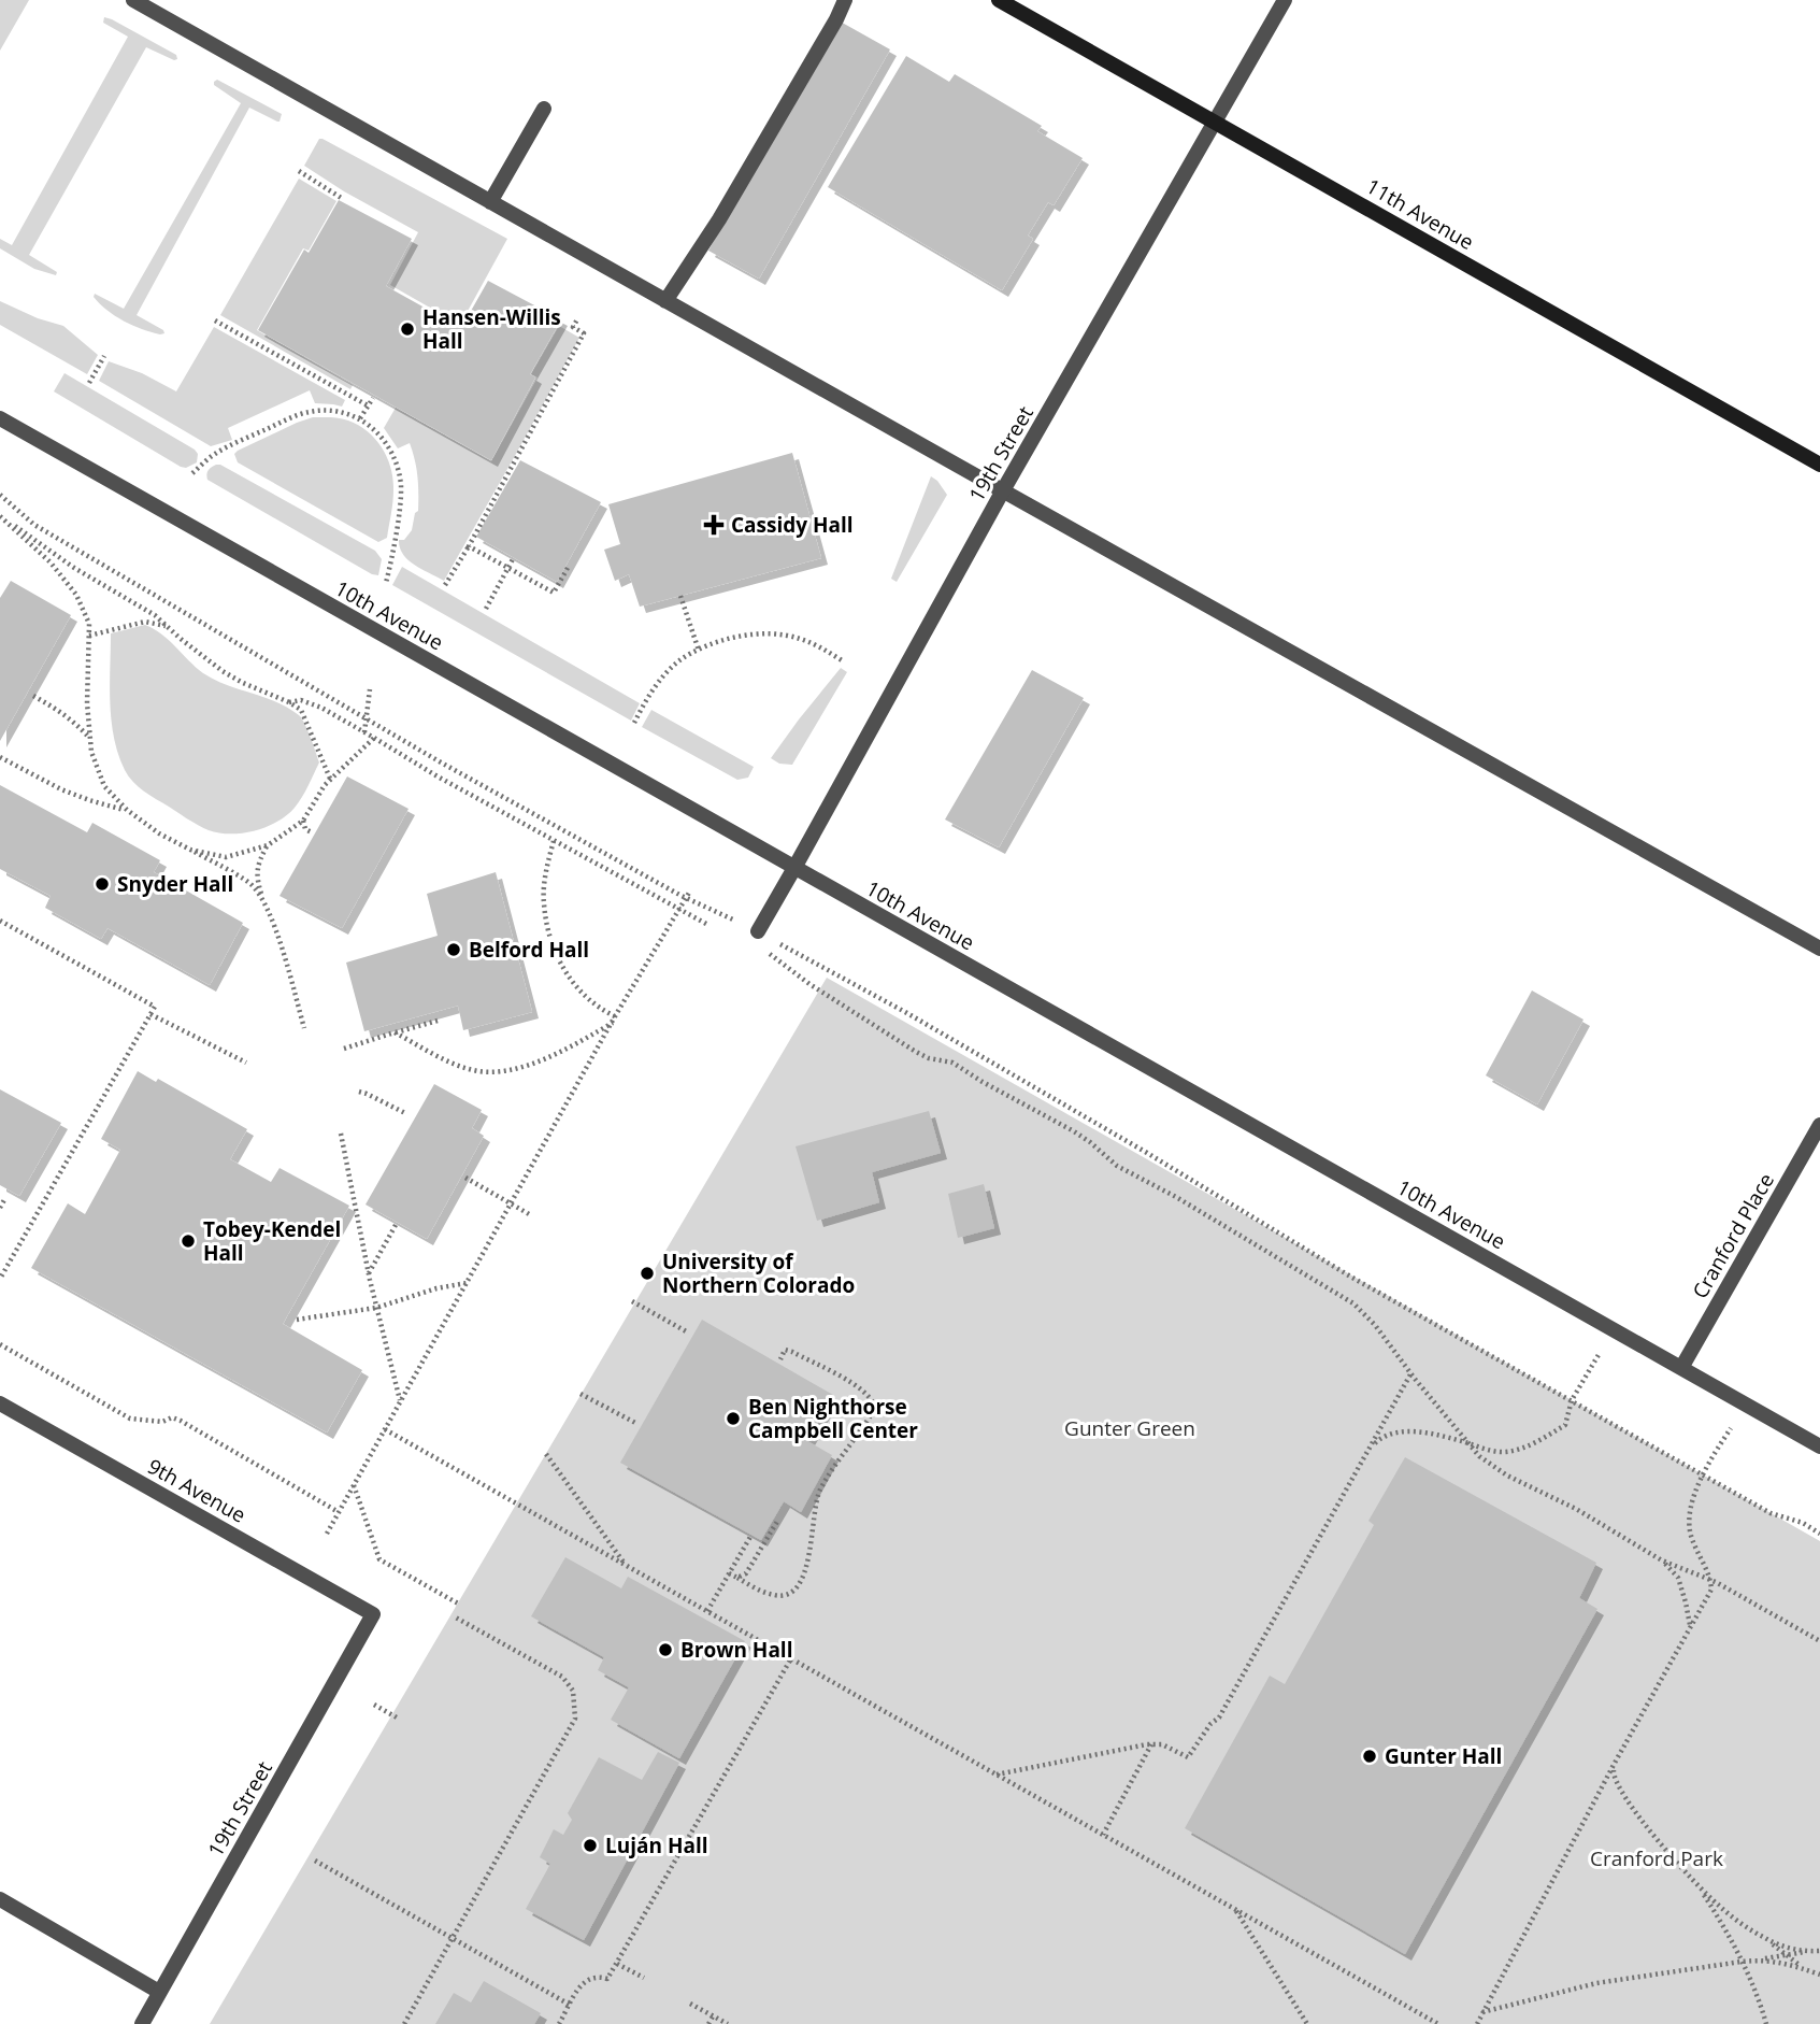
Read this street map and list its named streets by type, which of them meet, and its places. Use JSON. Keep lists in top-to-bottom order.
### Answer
{
  "streets": {
    "main road": ["11th Avenue"],
    "street": [
      "19th Street",
      "10th Avenue",
      "Cranford Place",
      "9th Avenue"
    ]
  },
  "crossings": [
    ["11th Avenue", "19th Street"],
    ["19th Street", "10th Avenue"],
    ["19th Street", "9th Avenue"],
    ["10th Avenue", "Cranford Place"]
  ],
  "parks": ["Gunter Green", "Cranford Park"],
  "places": {
    "other": [
      "Hansen-Willis Hall",
      "Snyder Hall",
      "Belford Hall",
      "Tobey-Kendel Hall",
      "University of Northern Colorado",
      "Ben Nighthorse Campbell Center",
      "Brown Hall",
      "Gunter Hall",
      "Luján Hall"
    ],
    "health": ["Cassidy Hall"]
  }
}
